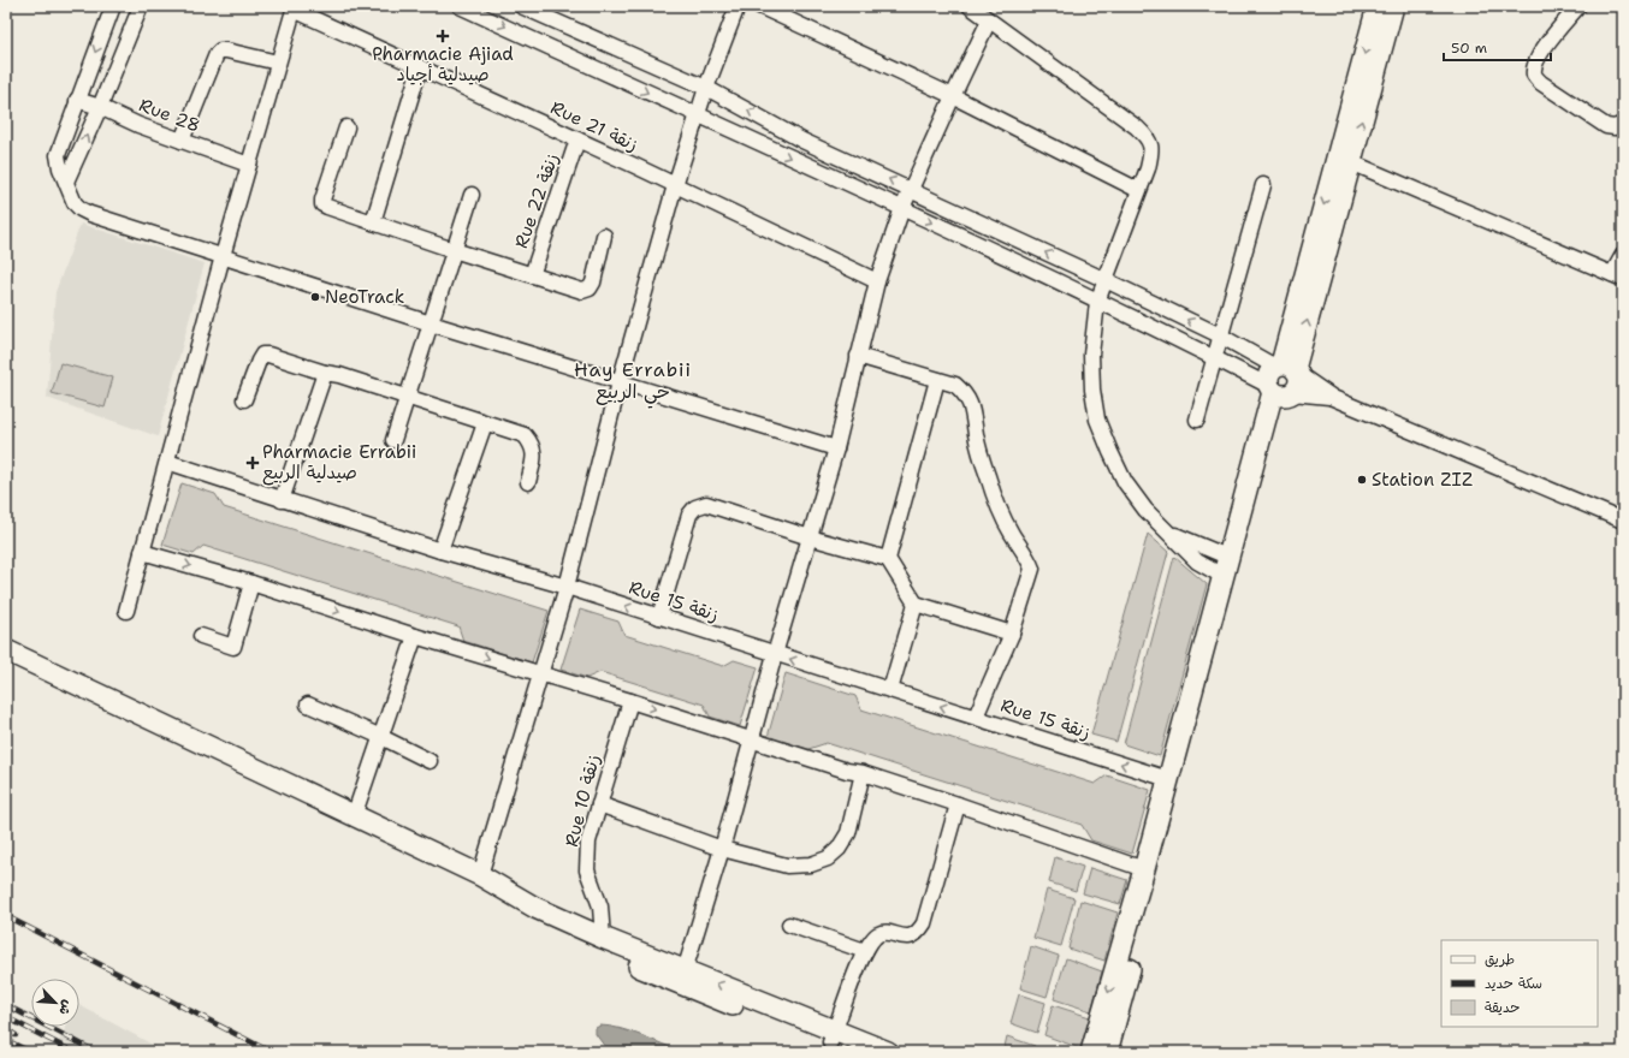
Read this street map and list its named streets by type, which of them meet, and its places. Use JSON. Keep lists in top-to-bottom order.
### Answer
{
  "streets": {
    "street": [
      "Rue 28",
      "Rue 21 زنقة",
      "Rue 22 زنقة",
      "Rue 15 زنقة",
      "Rue 10 زنقة"
    ]
  },
  "crossings": [
    ["Rue 21 زنقة", "Rue 22 زنقة"]
  ],
  "districts": ["Hay Errabii حي الربيع"],
  "places": {
    "health": ["Pharmacie Ajiad صيدلية أجياد", "Pharmacie Errabii صيدلية الربيع"],
    "other": ["NeoTrack", "Station ZIZ"]
  },
  "legend": ["طريق", "سكة حديد", "حديقة"],
  "scale_bar": "50 m",
  "north": "bottom right"
}
